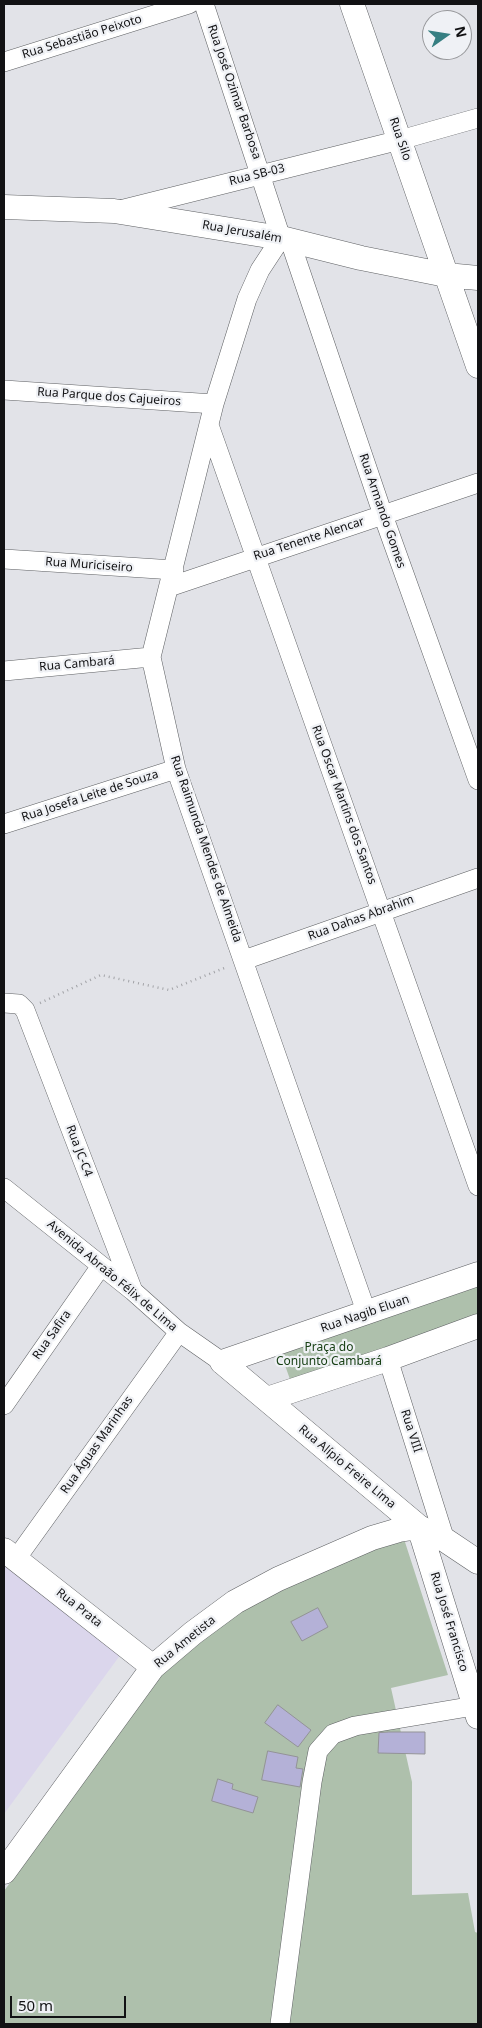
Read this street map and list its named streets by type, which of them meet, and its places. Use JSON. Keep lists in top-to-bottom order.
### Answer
{
  "streets": {
    "street": [
      "Rua Sebastião Peixoto",
      "Rua José Ozimar Barbosa",
      "Rua Silo",
      "Rua SB-03",
      "Rua Jerusalém",
      "Rua Parque dos Cajueiros",
      "Rua Armando Gomes",
      "Rua Tenente Alencar",
      "Rua Muriciseiro",
      "Rua Cambará",
      "Rua Josefa Leite de Souza",
      "Rua Oscar Martins dos Santos",
      "Rua Raimunda Mendes de Almeida",
      "Rua Dahas Abrahim",
      "Rua JC-C4",
      "Avenida Abraão Félix de Lima",
      "Rua Nagib Eluan",
      "Rua Safira",
      "Rua VIII",
      "Rua Águas Marinhas",
      "Rua Alípio Freire Lima",
      "Rua Prata",
      "Rua José Francisco",
      "Rua Ametista"
    ]
  },
  "crossings": [
    ["Rua José Ozimar Barbosa", "Rua SB-03"],
    ["Rua José Ozimar Barbosa", "Rua Jerusalém"],
    ["Rua José Ozimar Barbosa", "Rua Armando Gomes"],
    ["Rua José Ozimar Barbosa", "Rua Raimunda Mendes de Almeida"],
    ["Rua Silo", "Rua SB-03"],
    ["Rua Silo", "Rua Jerusalém"],
    ["Rua SB-03", "Rua Jerusalém"],
    ["Rua Jerusalém", "Rua Armando Gomes"],
    ["Rua Jerusalém", "Rua Raimunda Mendes de Almeida"],
    ["Rua Parque dos Cajueiros", "Rua Raimunda Mendes de Almeida"],
    ["Rua Armando Gomes", "Rua Tenente Alencar"],
    ["Rua Armando Gomes", "Rua Raimunda Mendes de Almeida"],
    ["Rua Tenente Alencar", "Rua Muriciseiro"],
    ["Rua Tenente Alencar", "Rua Oscar Martins dos Santos"],
    ["Rua Tenente Alencar", "Rua Raimunda Mendes de Almeida"],
    ["Rua Muriciseiro", "Rua Raimunda Mendes de Almeida"],
    ["Rua Cambará", "Rua Raimunda Mendes de Almeida"],
    ["Rua Josefa Leite de Souza", "Rua Raimunda Mendes de Almeida"],
    ["Rua Oscar Martins dos Santos", "Rua Raimunda Mendes de Almeida"],
    ["Rua Oscar Martins dos Santos", "Rua Dahas Abrahim"],
    ["Rua Raimunda Mendes de Almeida", "Rua Dahas Abrahim"],
    ["Rua Raimunda Mendes de Almeida", "Rua Nagib Eluan"],
    ["Rua JC-C4", "Avenida Abraão Félix de Lima"],
    ["Avenida Abraão Félix de Lima", "Rua Nagib Eluan"],
    ["Avenida Abraão Félix de Lima", "Rua Safira"],
    ["Avenida Abraão Félix de Lima", "Rua Águas Marinhas"],
    ["Avenida Abraão Félix de Lima", "Rua Alípio Freire Lima"],
    ["Rua Nagib Eluan", "Rua Alípio Freire Lima"],
    ["Rua VIII", "Rua Alípio Freire Lima"],
    ["Rua VIII", "Rua José Francisco"],
    ["Rua VIII", "Rua Ametista"],
    ["Rua Águas Marinhas", "Rua Prata"],
    ["Rua Alípio Freire Lima", "Rua José Francisco"],
    ["Rua Alípio Freire Lima", "Rua Ametista"],
    ["Rua Prata", "Rua Ametista"],
    ["Rua José Francisco", "Rua Ametista"]
  ],
  "parks": ["Praça do Conjunto Cambará"],
  "scale_bar": "50 m",
  "north": "right"
}
